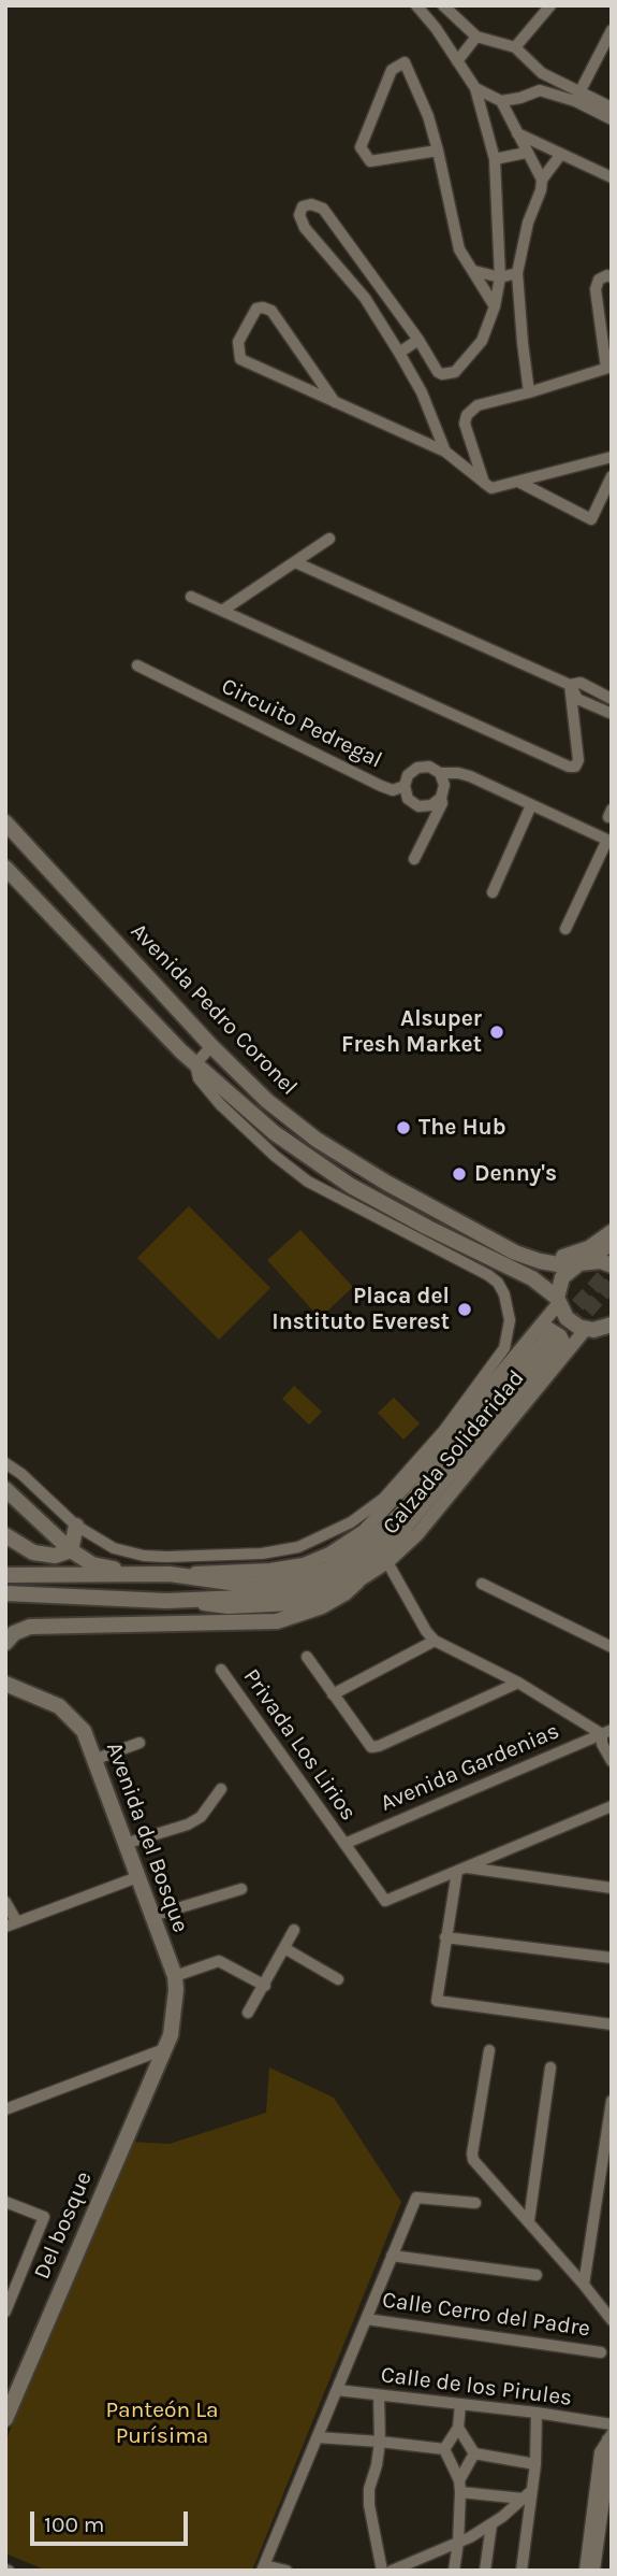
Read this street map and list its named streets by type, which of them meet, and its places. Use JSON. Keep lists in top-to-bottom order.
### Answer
{
  "streets": {
    "main road": [
      "Avenida Pedro Coronel",
      "Calzada Solidaridad",
      "Avenida del Bosque",
      "Del bosque"
    ],
    "street": [
      "Circuito Pedregal",
      "Privada Los Lirios",
      "Avenida Gardenias",
      "Calle Cerro del Padre",
      "Calle de los Pirules"
    ]
  },
  "crossings": [
    ["Avenida Pedro Coronel", "Calzada Solidaridad"],
    ["Privada Los Lirios", "Avenida Gardenias"],
    ["Avenida del Bosque", "Del bosque"]
  ],
  "parks": ["Panteón La Purísima"],
  "places": [
    "Alsuper Fresh Market",
    "The Hub",
    "Denny's",
    "Placa del Instituto Everest"
  ],
  "scale_bar": "100 m"
}
